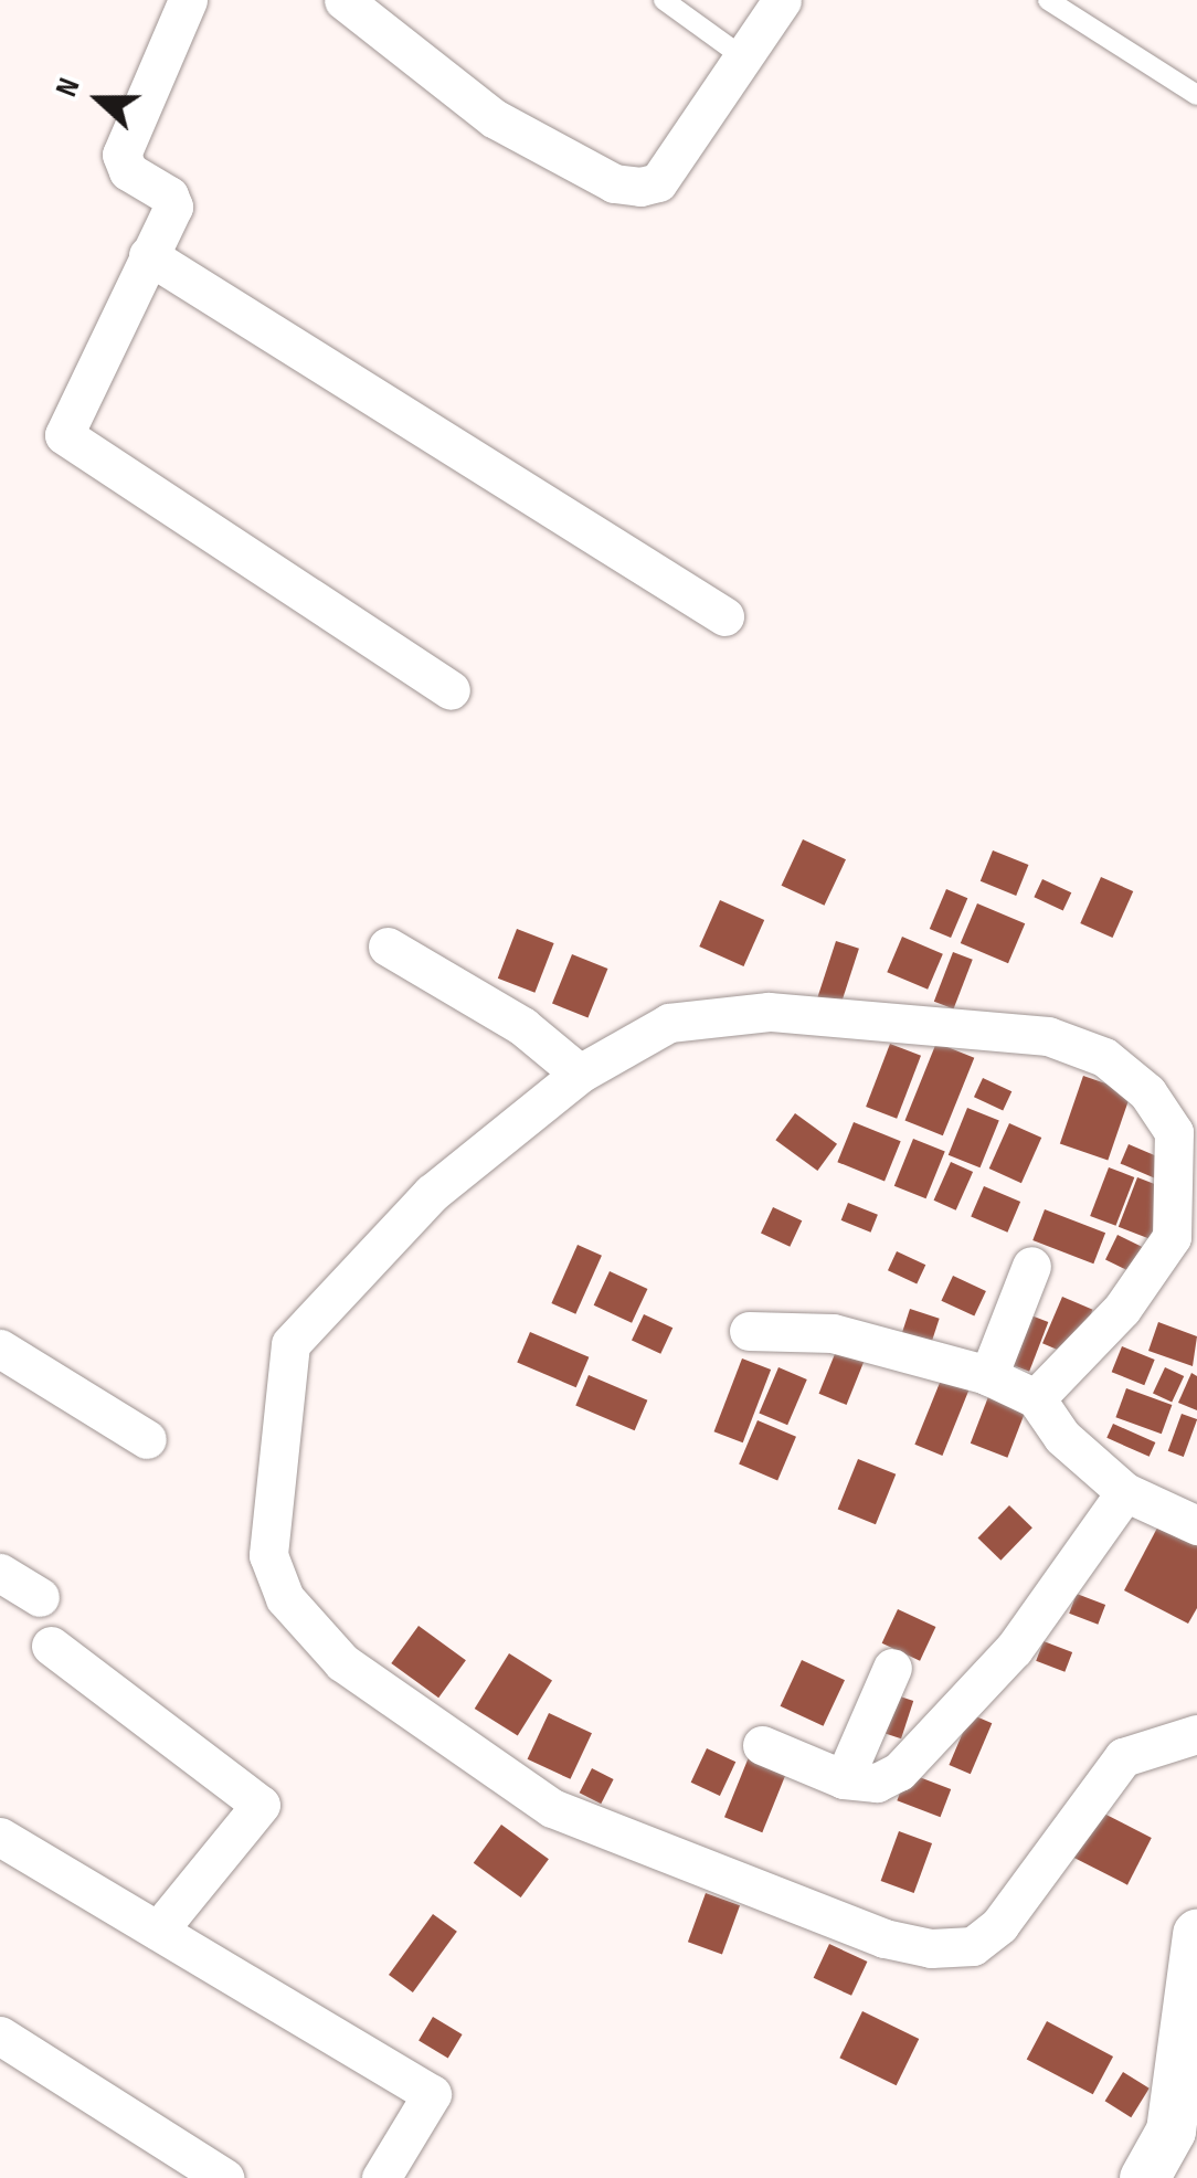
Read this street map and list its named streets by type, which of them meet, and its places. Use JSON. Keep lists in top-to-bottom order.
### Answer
{
  "north": "left"
}
